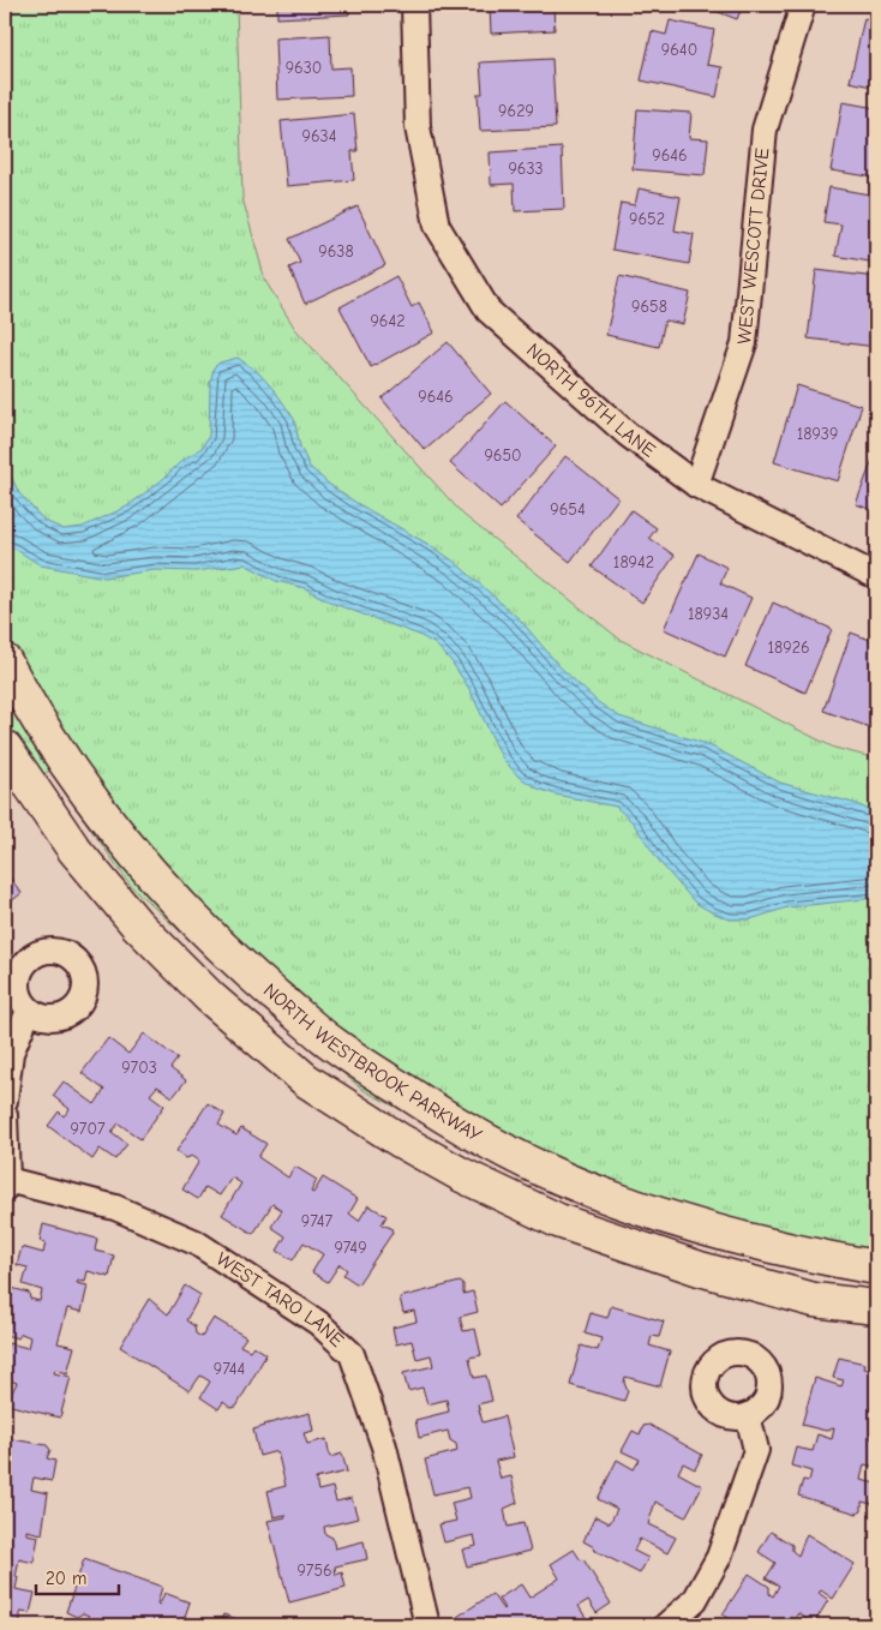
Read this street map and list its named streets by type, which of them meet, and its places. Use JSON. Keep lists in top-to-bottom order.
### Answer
{
  "streets": {
    "street": [
      "WEST WESCOTT DRIVE",
      "NORTH 96TH LANE",
      "NORTH WESTBROOK PARKWAY",
      "WEST TARO LANE"
    ]
  },
  "crossings": [
    ["WEST WESCOTT DRIVE", "NORTH 96TH LANE"]
  ],
  "house_numbers": [
    "9640",
    "9630",
    "9629",
    "9634",
    "9646",
    "9633",
    "9652",
    "9638",
    "9658",
    "9642",
    "9646",
    "18939",
    "9650",
    "9654",
    "18942",
    "18934",
    "18926",
    "9703",
    "9707",
    "9747",
    "9749",
    "9744",
    "9756"
  ],
  "scale_bar": "20 m"
}
